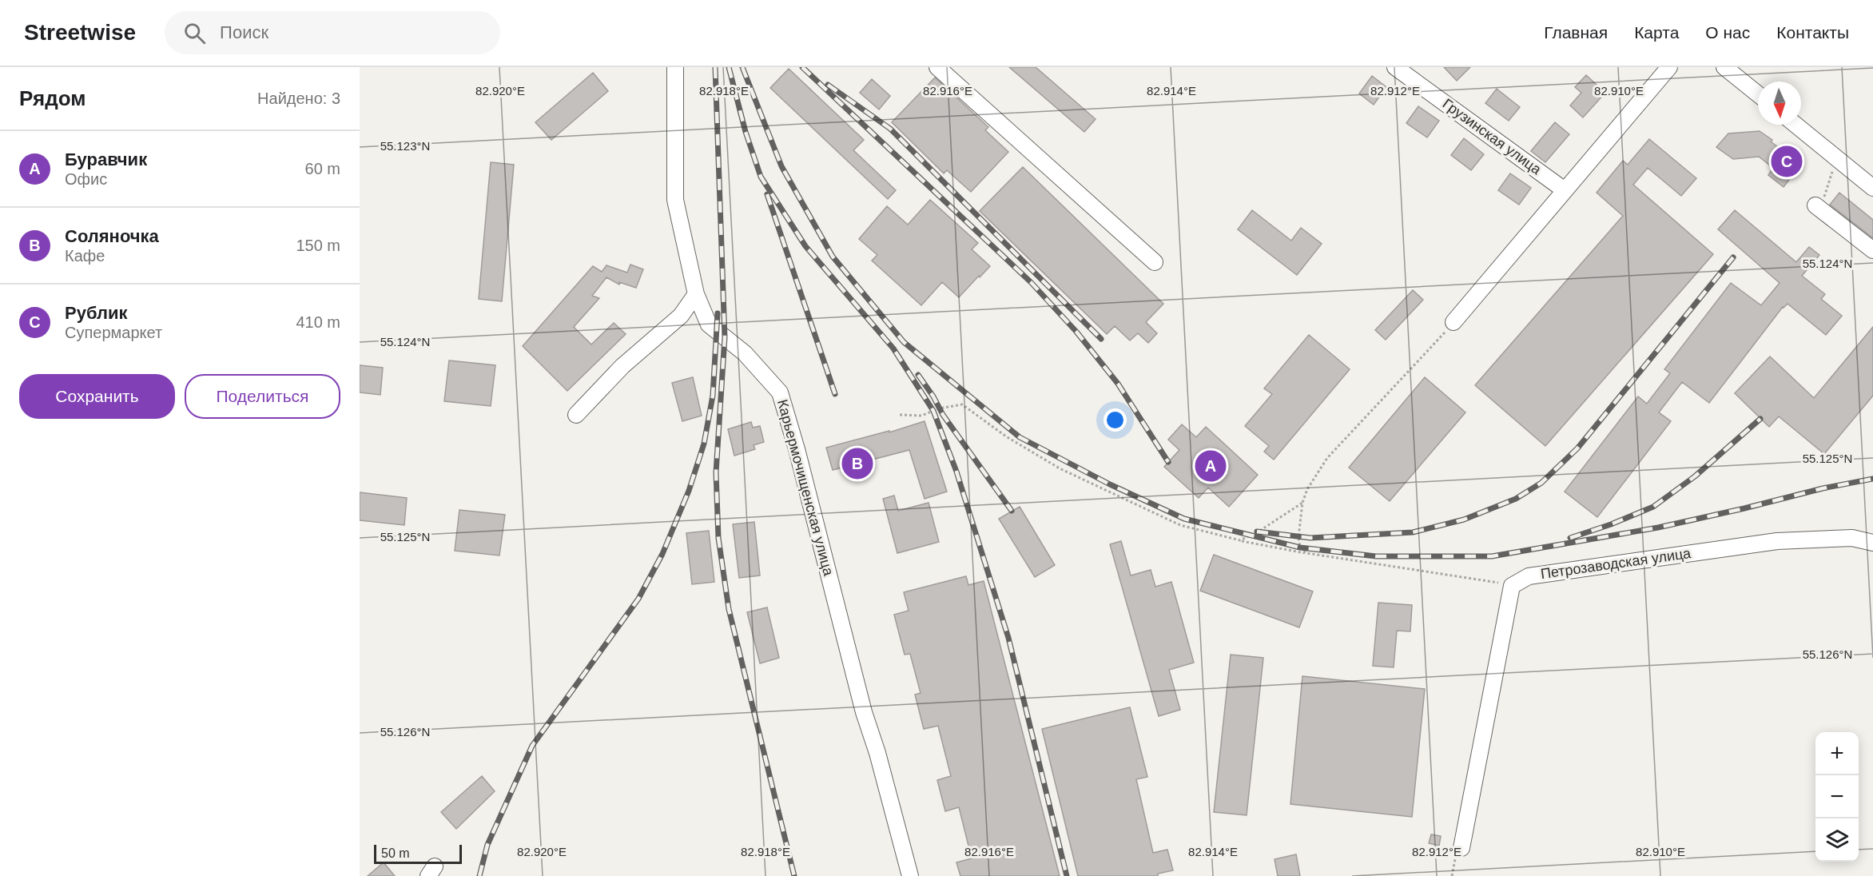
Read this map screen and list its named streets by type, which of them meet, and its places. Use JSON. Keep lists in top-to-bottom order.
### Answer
{
  "streets": {
    "street": ["Грузинская улица", "Карьермочищенская улица", "Петрозаводская улица"]
  },
  "scale_bar": "50 m",
  "north": "bottom",
  "page": {
    "header": "Streetwise",
    "search": "Поиск",
    "nav": [
      "Главная",
      "Карта",
      "О нас",
      "Контакты"
    ],
    "heading": ["Рядом", "Найдено: 3"],
    "list": [
      {
        "mark": "A",
        "name": "Буравчик",
        "note": "Офис",
        "value": "60 m"
      },
      {
        "mark": "B",
        "name": "Соляночка",
        "note": "Кафе",
        "value": "150 m"
      },
      {
        "mark": "C",
        "name": "Рублик",
        "note": "Супермаркет",
        "value": "410 m"
      }
    ],
    "pins": ["C", "B", "A"],
    "buttons": ["Сохранить", "Поделиться"],
    "map_buttons": ["+", "−"],
    "scale": "50 m"
  },
  "coordinates": [
    "82.920°E",
    "82.918°E",
    "82.916°E",
    "82.914°E",
    "82.912°E",
    "82.910°E",
    "55.123°N",
    "55.124°N",
    "55.125°N",
    "55.126°N"
  ]
}
